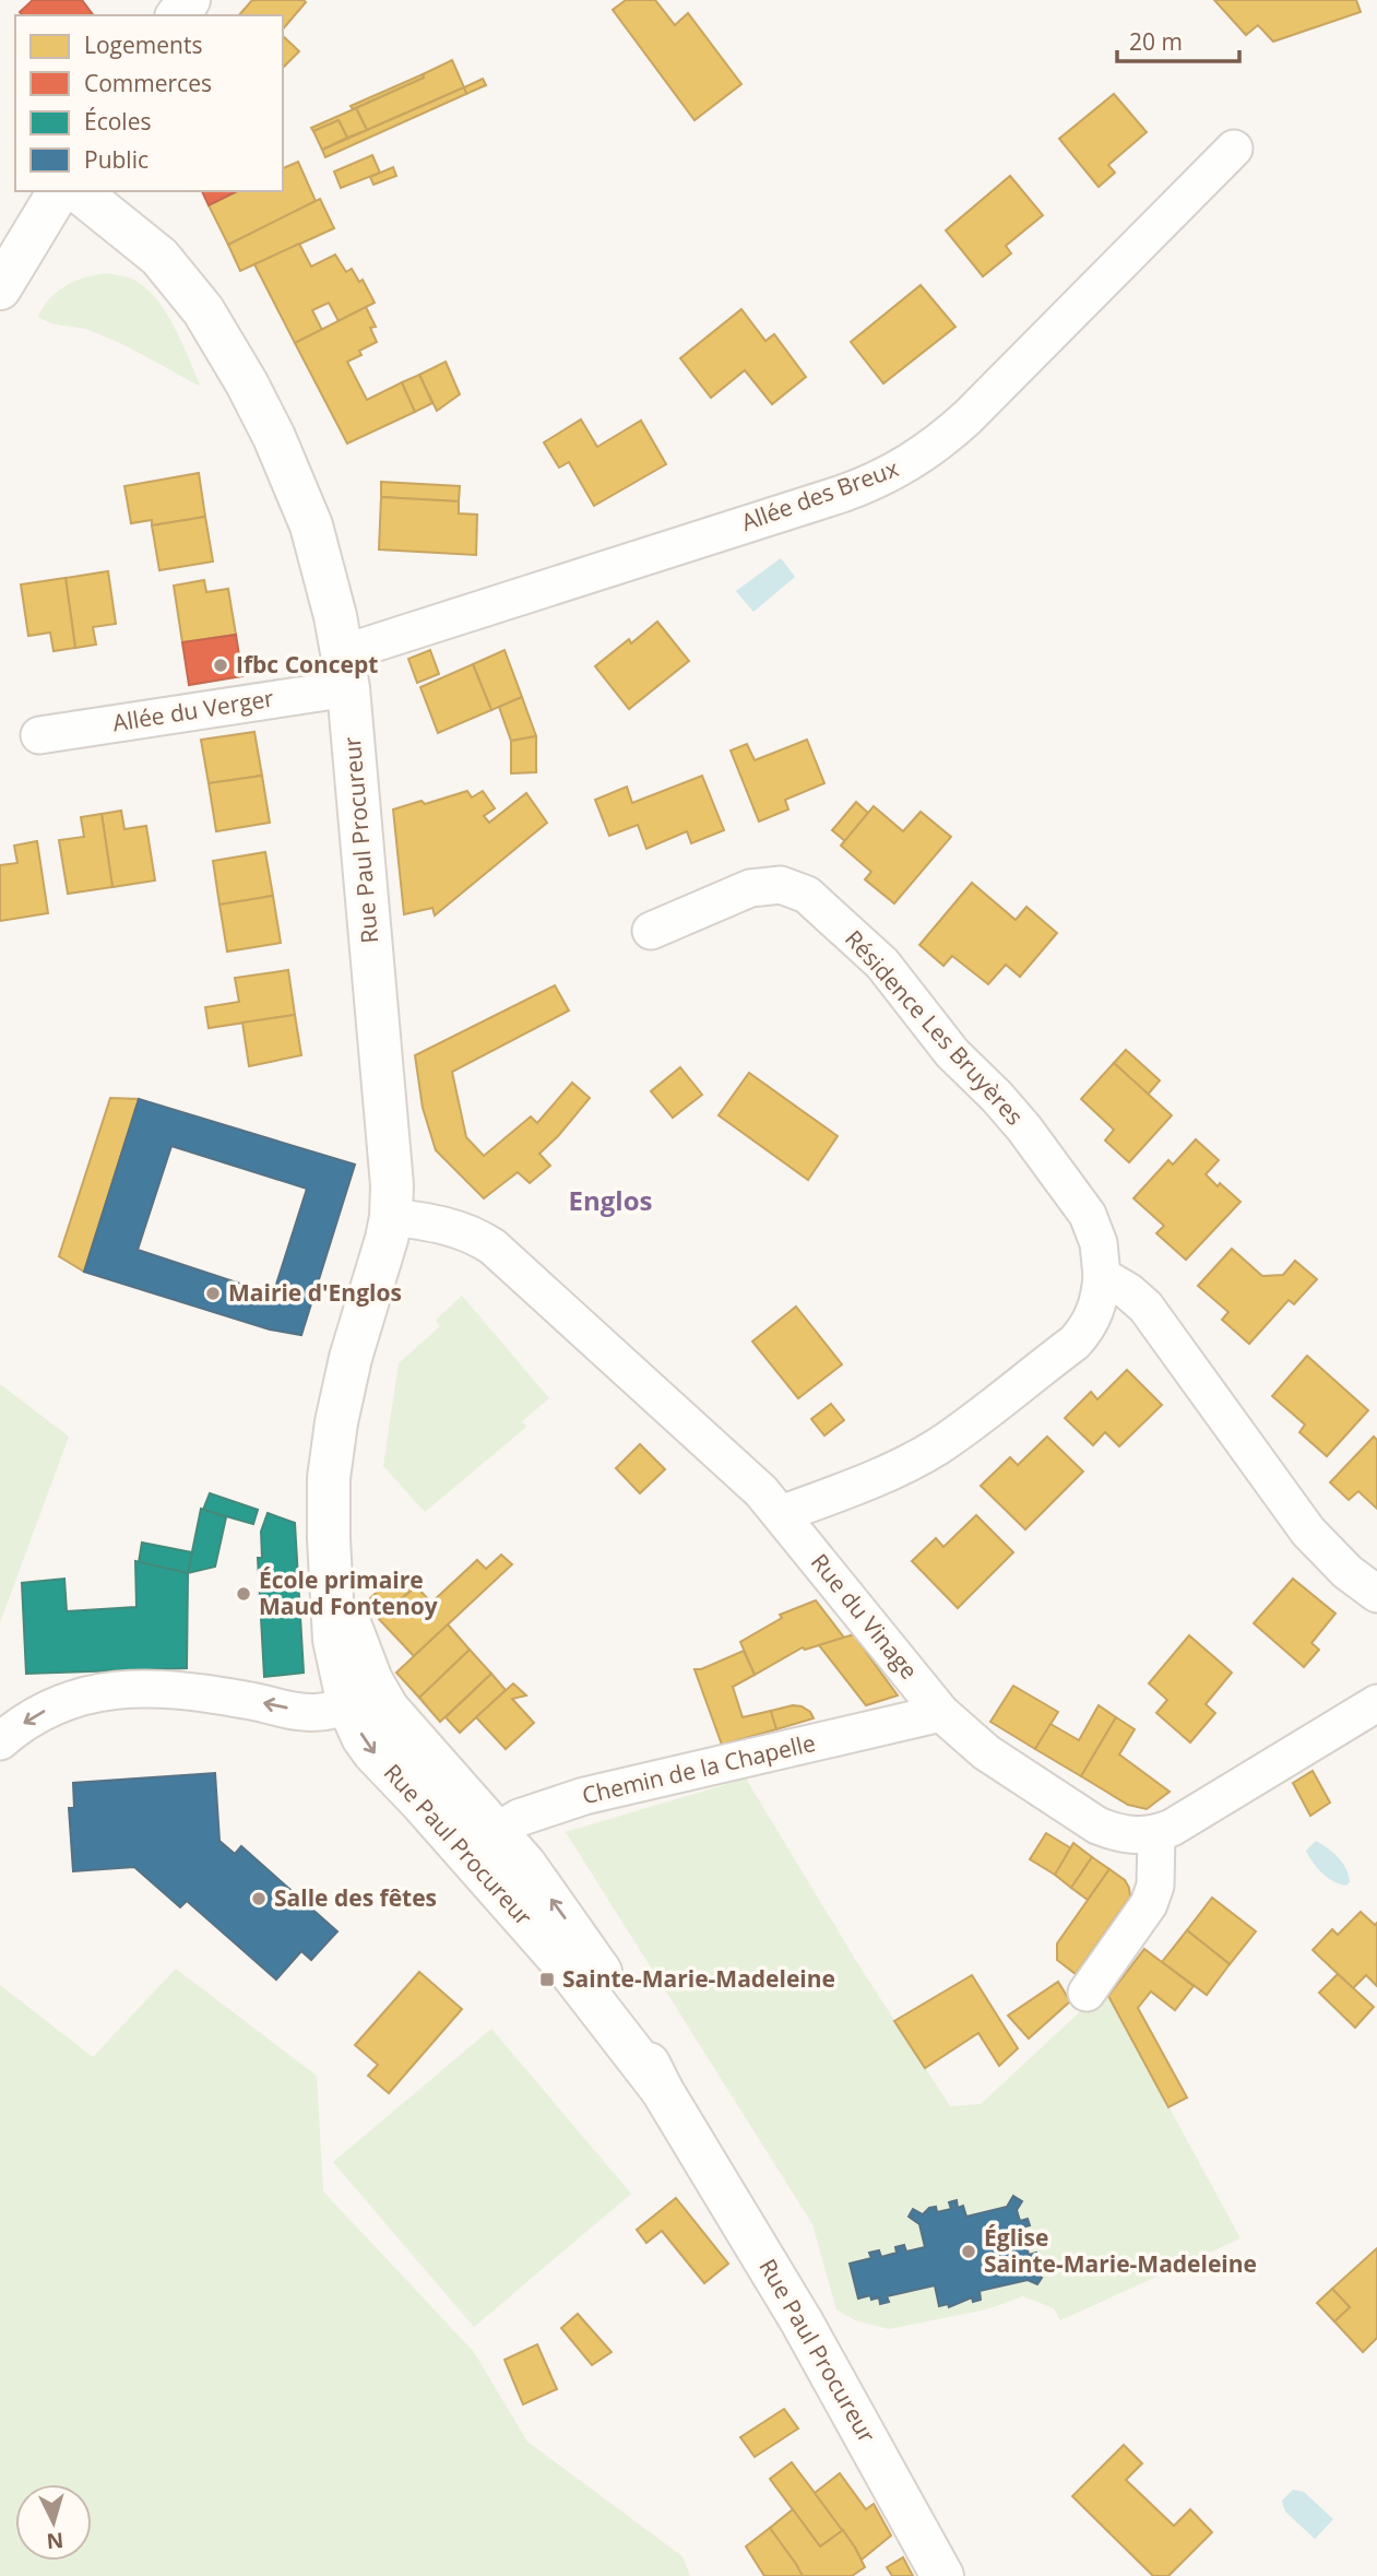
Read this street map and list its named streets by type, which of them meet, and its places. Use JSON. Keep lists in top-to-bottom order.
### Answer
{
  "streets": {
    "street": [
      "Allée des Breux",
      "Allée du Verger",
      "Rue Paul Procureur",
      "Résidence Les Bruyères",
      "Rue du Vinage",
      "Chemin de la Chapelle"
    ]
  },
  "crossings": [
    ["Allée des Breux", "Allée du Verger"],
    ["Allée des Breux", "Rue Paul Procureur"],
    ["Allée du Verger", "Rue Paul Procureur"],
    ["Rue Paul Procureur", "Rue du Vinage"],
    ["Rue Paul Procureur", "Chemin de la Chapelle"],
    ["Résidence Les Bruyères", "Rue du Vinage"],
    ["Rue du Vinage", "Chemin de la Chapelle"]
  ],
  "districts": ["Englos"],
  "places": {
    "other": [
      "Ifbc Concept",
      "Mairie d'Englos",
      "École primaire Maud Fontenoy",
      "Salle des fêtes",
      "Église Sainte-Marie-Madeleine"
    ],
    "transit": ["Sainte-Marie-Madeleine"]
  },
  "legend": [
    "Logements",
    "Commerces",
    "Écoles",
    "Public"
  ],
  "scale_bar": "20 m",
  "north": "bottom"
}
